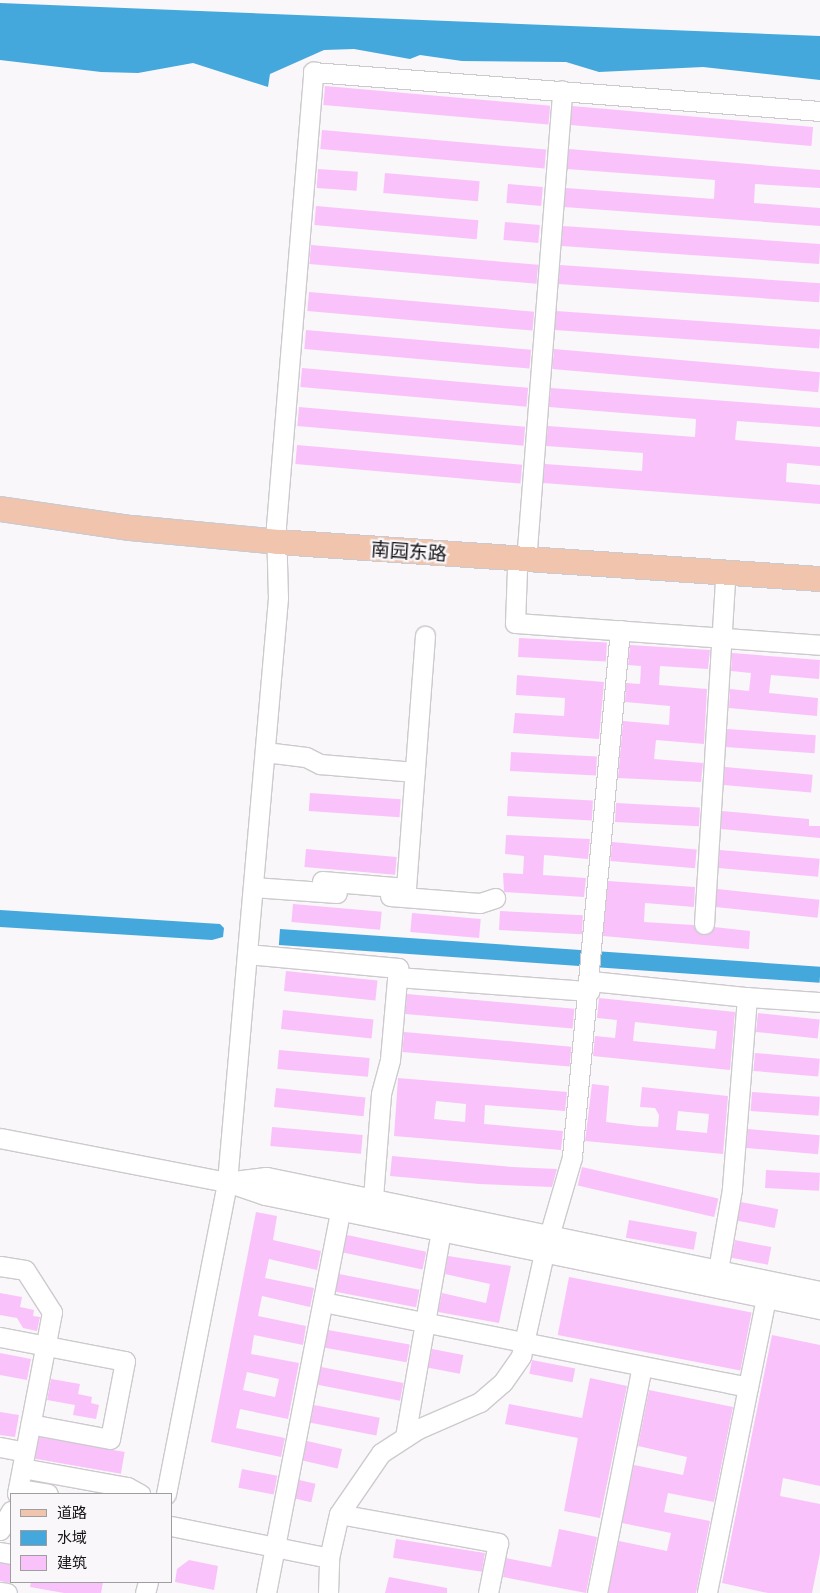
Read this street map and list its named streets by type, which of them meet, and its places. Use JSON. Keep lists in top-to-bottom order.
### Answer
{
  "streets": {
    "main road": ["南园东路"]
  },
  "legend": ["道路", "水域", "建筑"]
}
